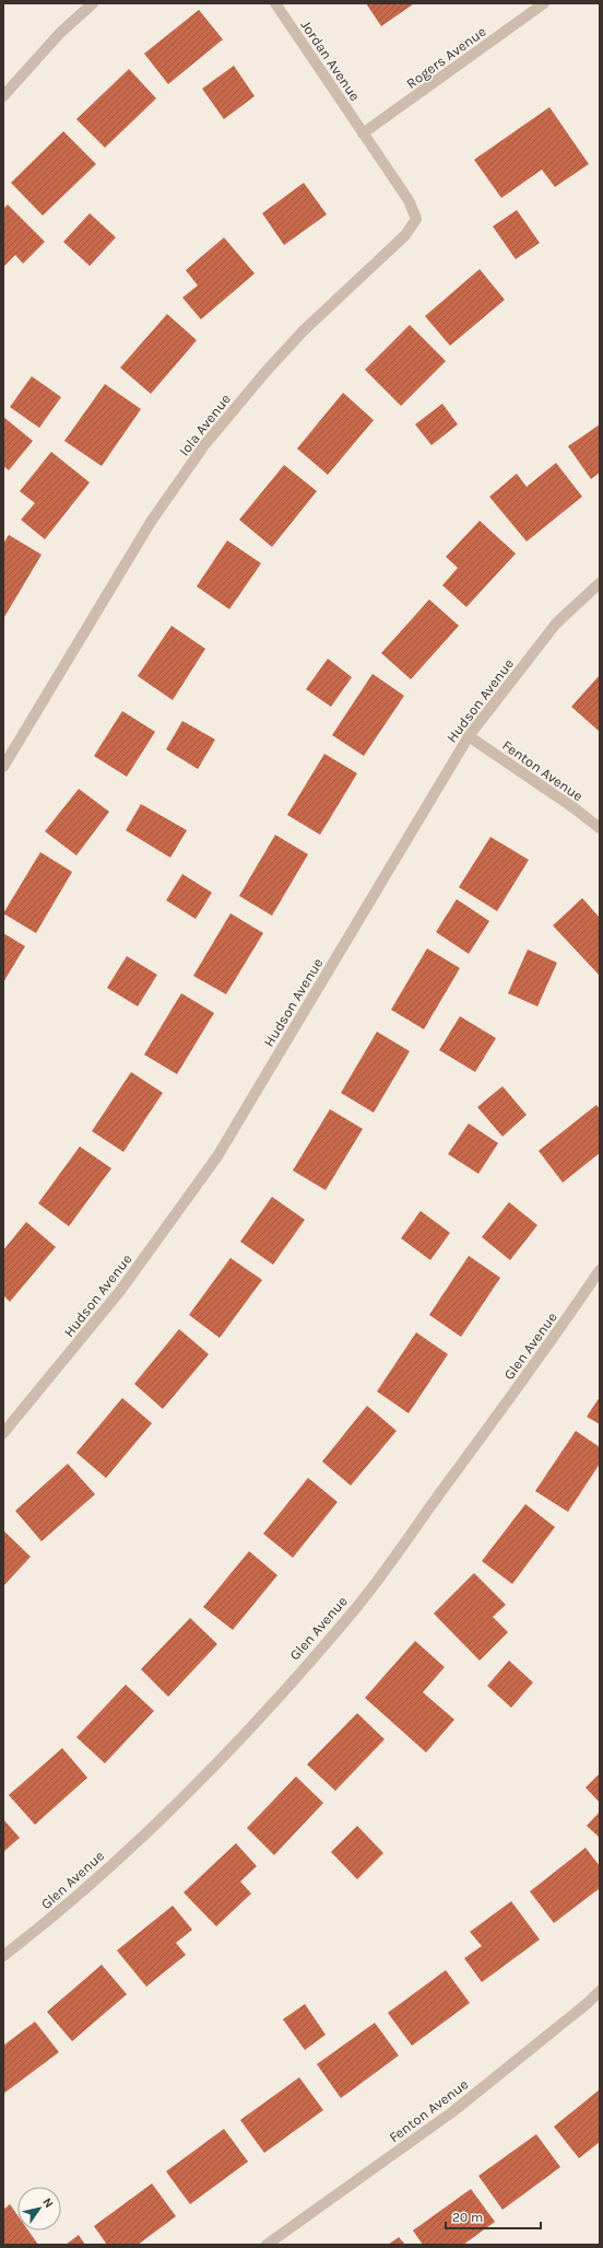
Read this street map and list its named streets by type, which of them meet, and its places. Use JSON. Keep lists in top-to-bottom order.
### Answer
{
  "streets": {
    "street": [
      "Rogers Avenue",
      "Jordan Avenue",
      "Iola Avenue",
      "Hudson Avenue",
      "Fenton Avenue",
      "Glen Avenue"
    ]
  },
  "crossings": [
    ["Rogers Avenue", "Jordan Avenue"],
    ["Rogers Avenue", "Iola Avenue"],
    ["Jordan Avenue", "Iola Avenue"],
    ["Hudson Avenue", "Fenton Avenue"]
  ],
  "scale_bar": "20 m",
  "north": "top right"
}
